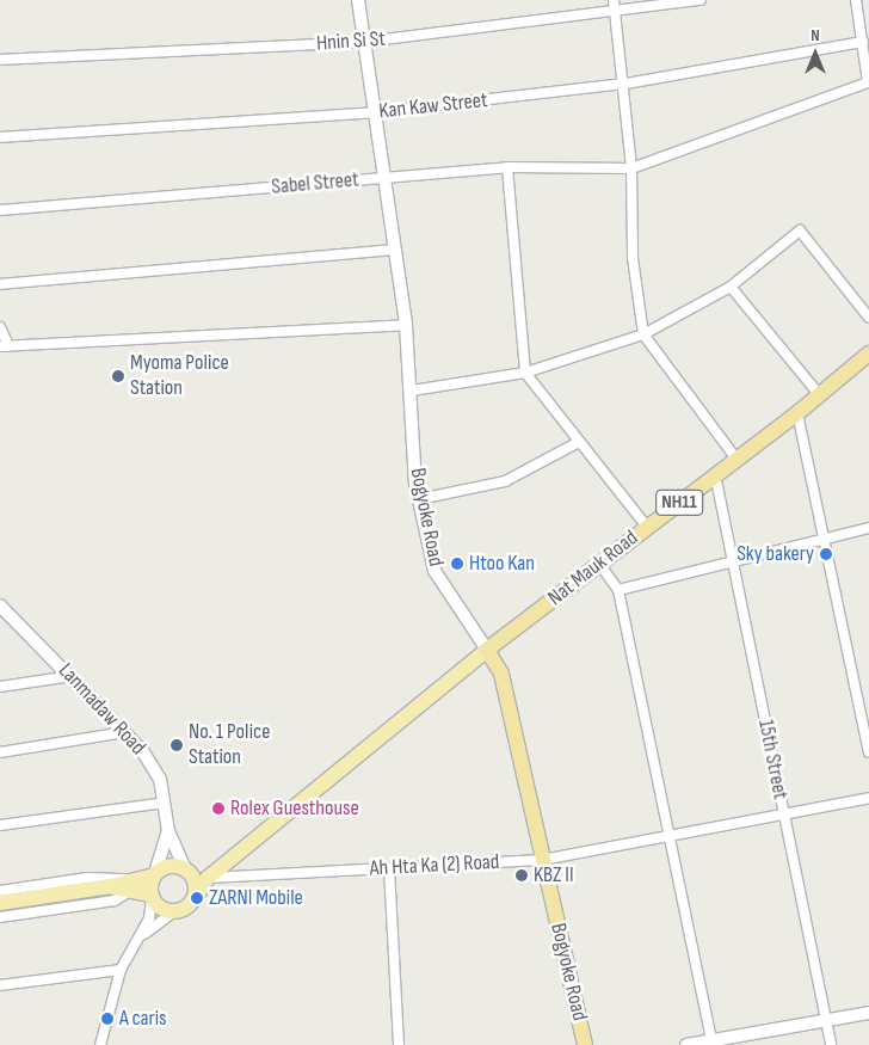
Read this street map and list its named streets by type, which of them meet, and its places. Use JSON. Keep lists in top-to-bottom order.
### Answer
{
  "streets": {
    "highway": ["NH11", "Bogyoke Road", "Nat Mauk Road"],
    "street": [
      "Hnin Si St",
      "Kan Kaw Street",
      "Sabel Street",
      "Lanmadaw Road",
      "15th Street",
      "Ah Hta Ka (2) Road"
    ]
  },
  "crossings": [
    ["Hnin Si St", "Bogyoke Road"],
    ["Kan Kaw Street", "Sabel Street"],
    ["Kan Kaw Street", "Bogyoke Road"],
    ["Sabel Street", "Bogyoke Road"],
    ["Bogyoke Road", "Nat Mauk Road"],
    ["Bogyoke Road", "Ah Hta Ka (2) Road"],
    ["Nat Mauk Road", "15th Street"],
    ["15th Street", "Ah Hta Ka (2) Road"]
  ],
  "places": [
    "Myoma Police Station",
    "Sky bakery",
    "Htoo Kan",
    "No. 1 Police Station",
    "Rolex Guesthouse",
    "KBZ II",
    "ZARNI Mobile",
    "A caris"
  ],
  "north": "top"
}
